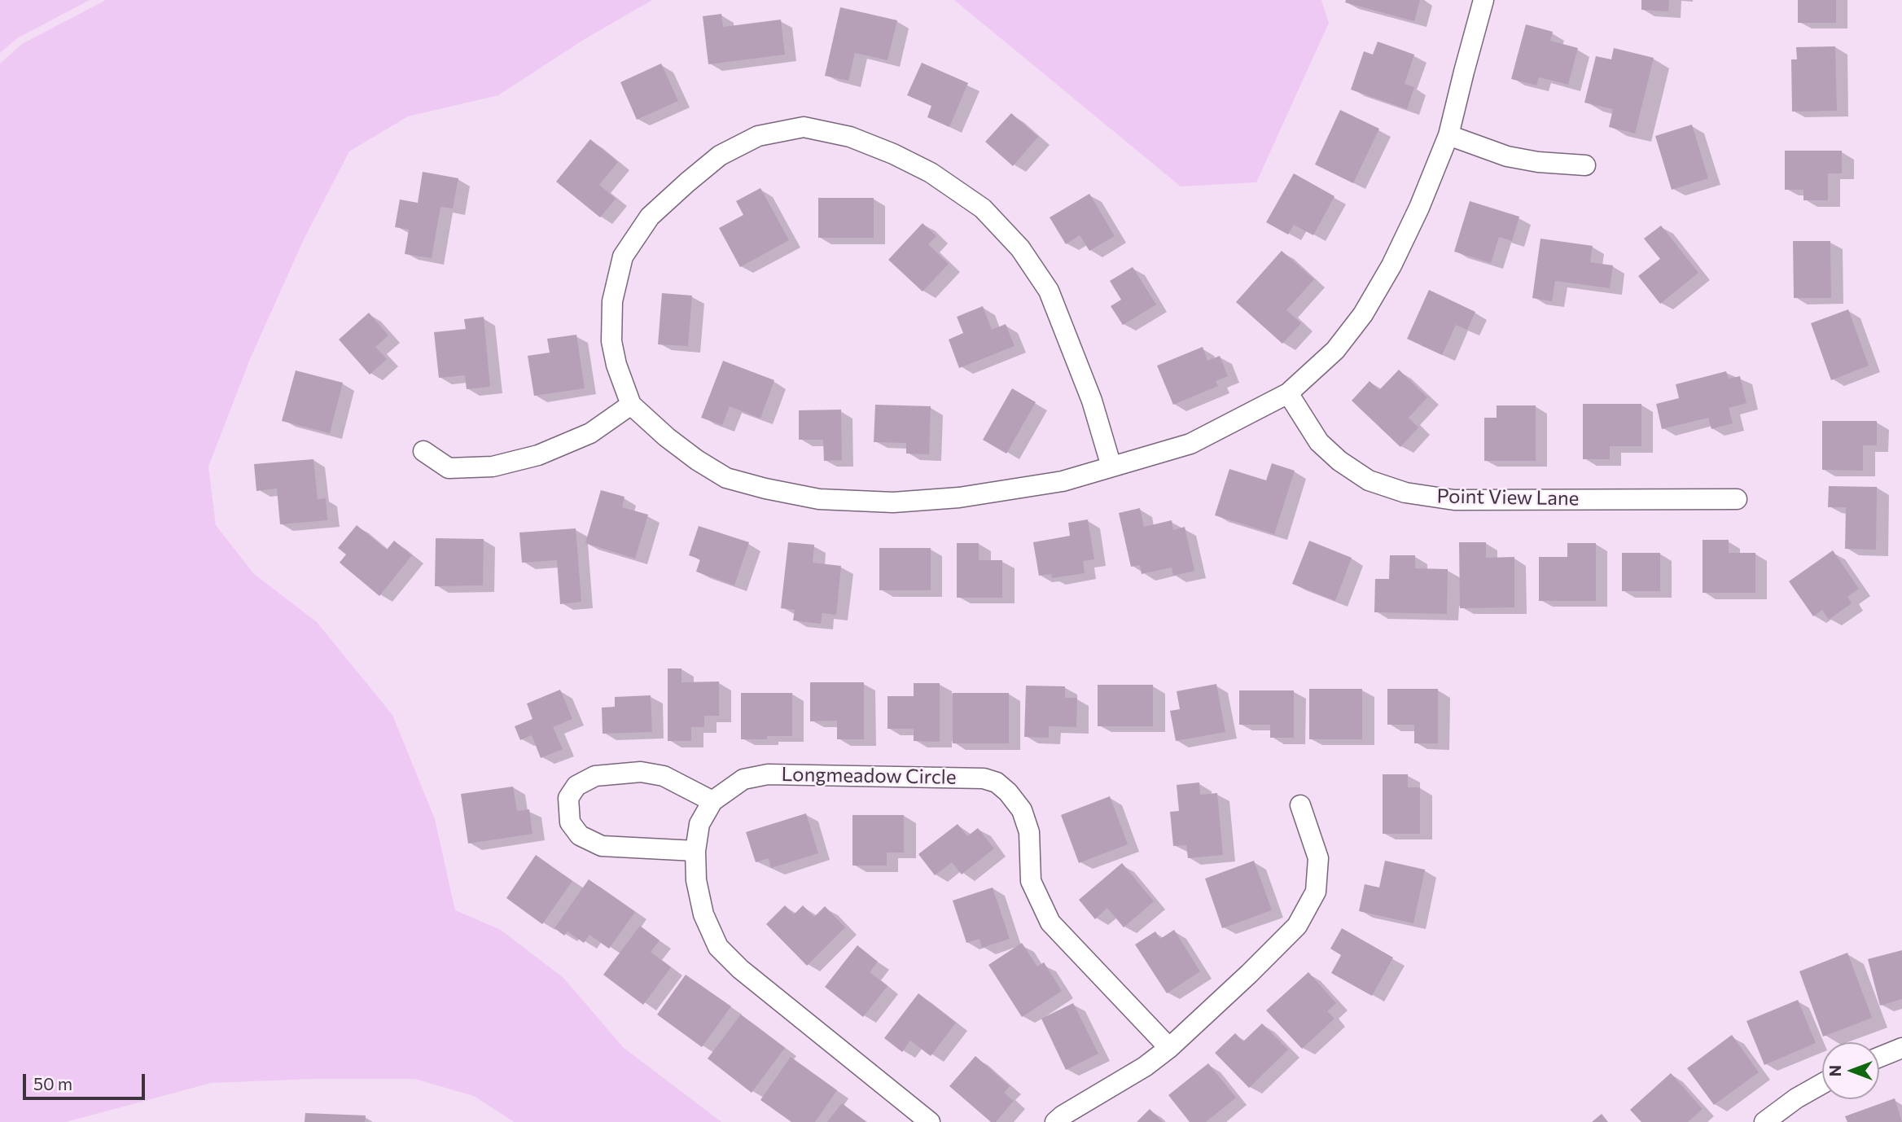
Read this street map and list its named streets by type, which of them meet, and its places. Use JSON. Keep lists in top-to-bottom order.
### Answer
{
  "streets": {
    "street": ["Point View Lane", "Longmeadow Circle"]
  },
  "scale_bar": "50 m",
  "north": "left"
}
